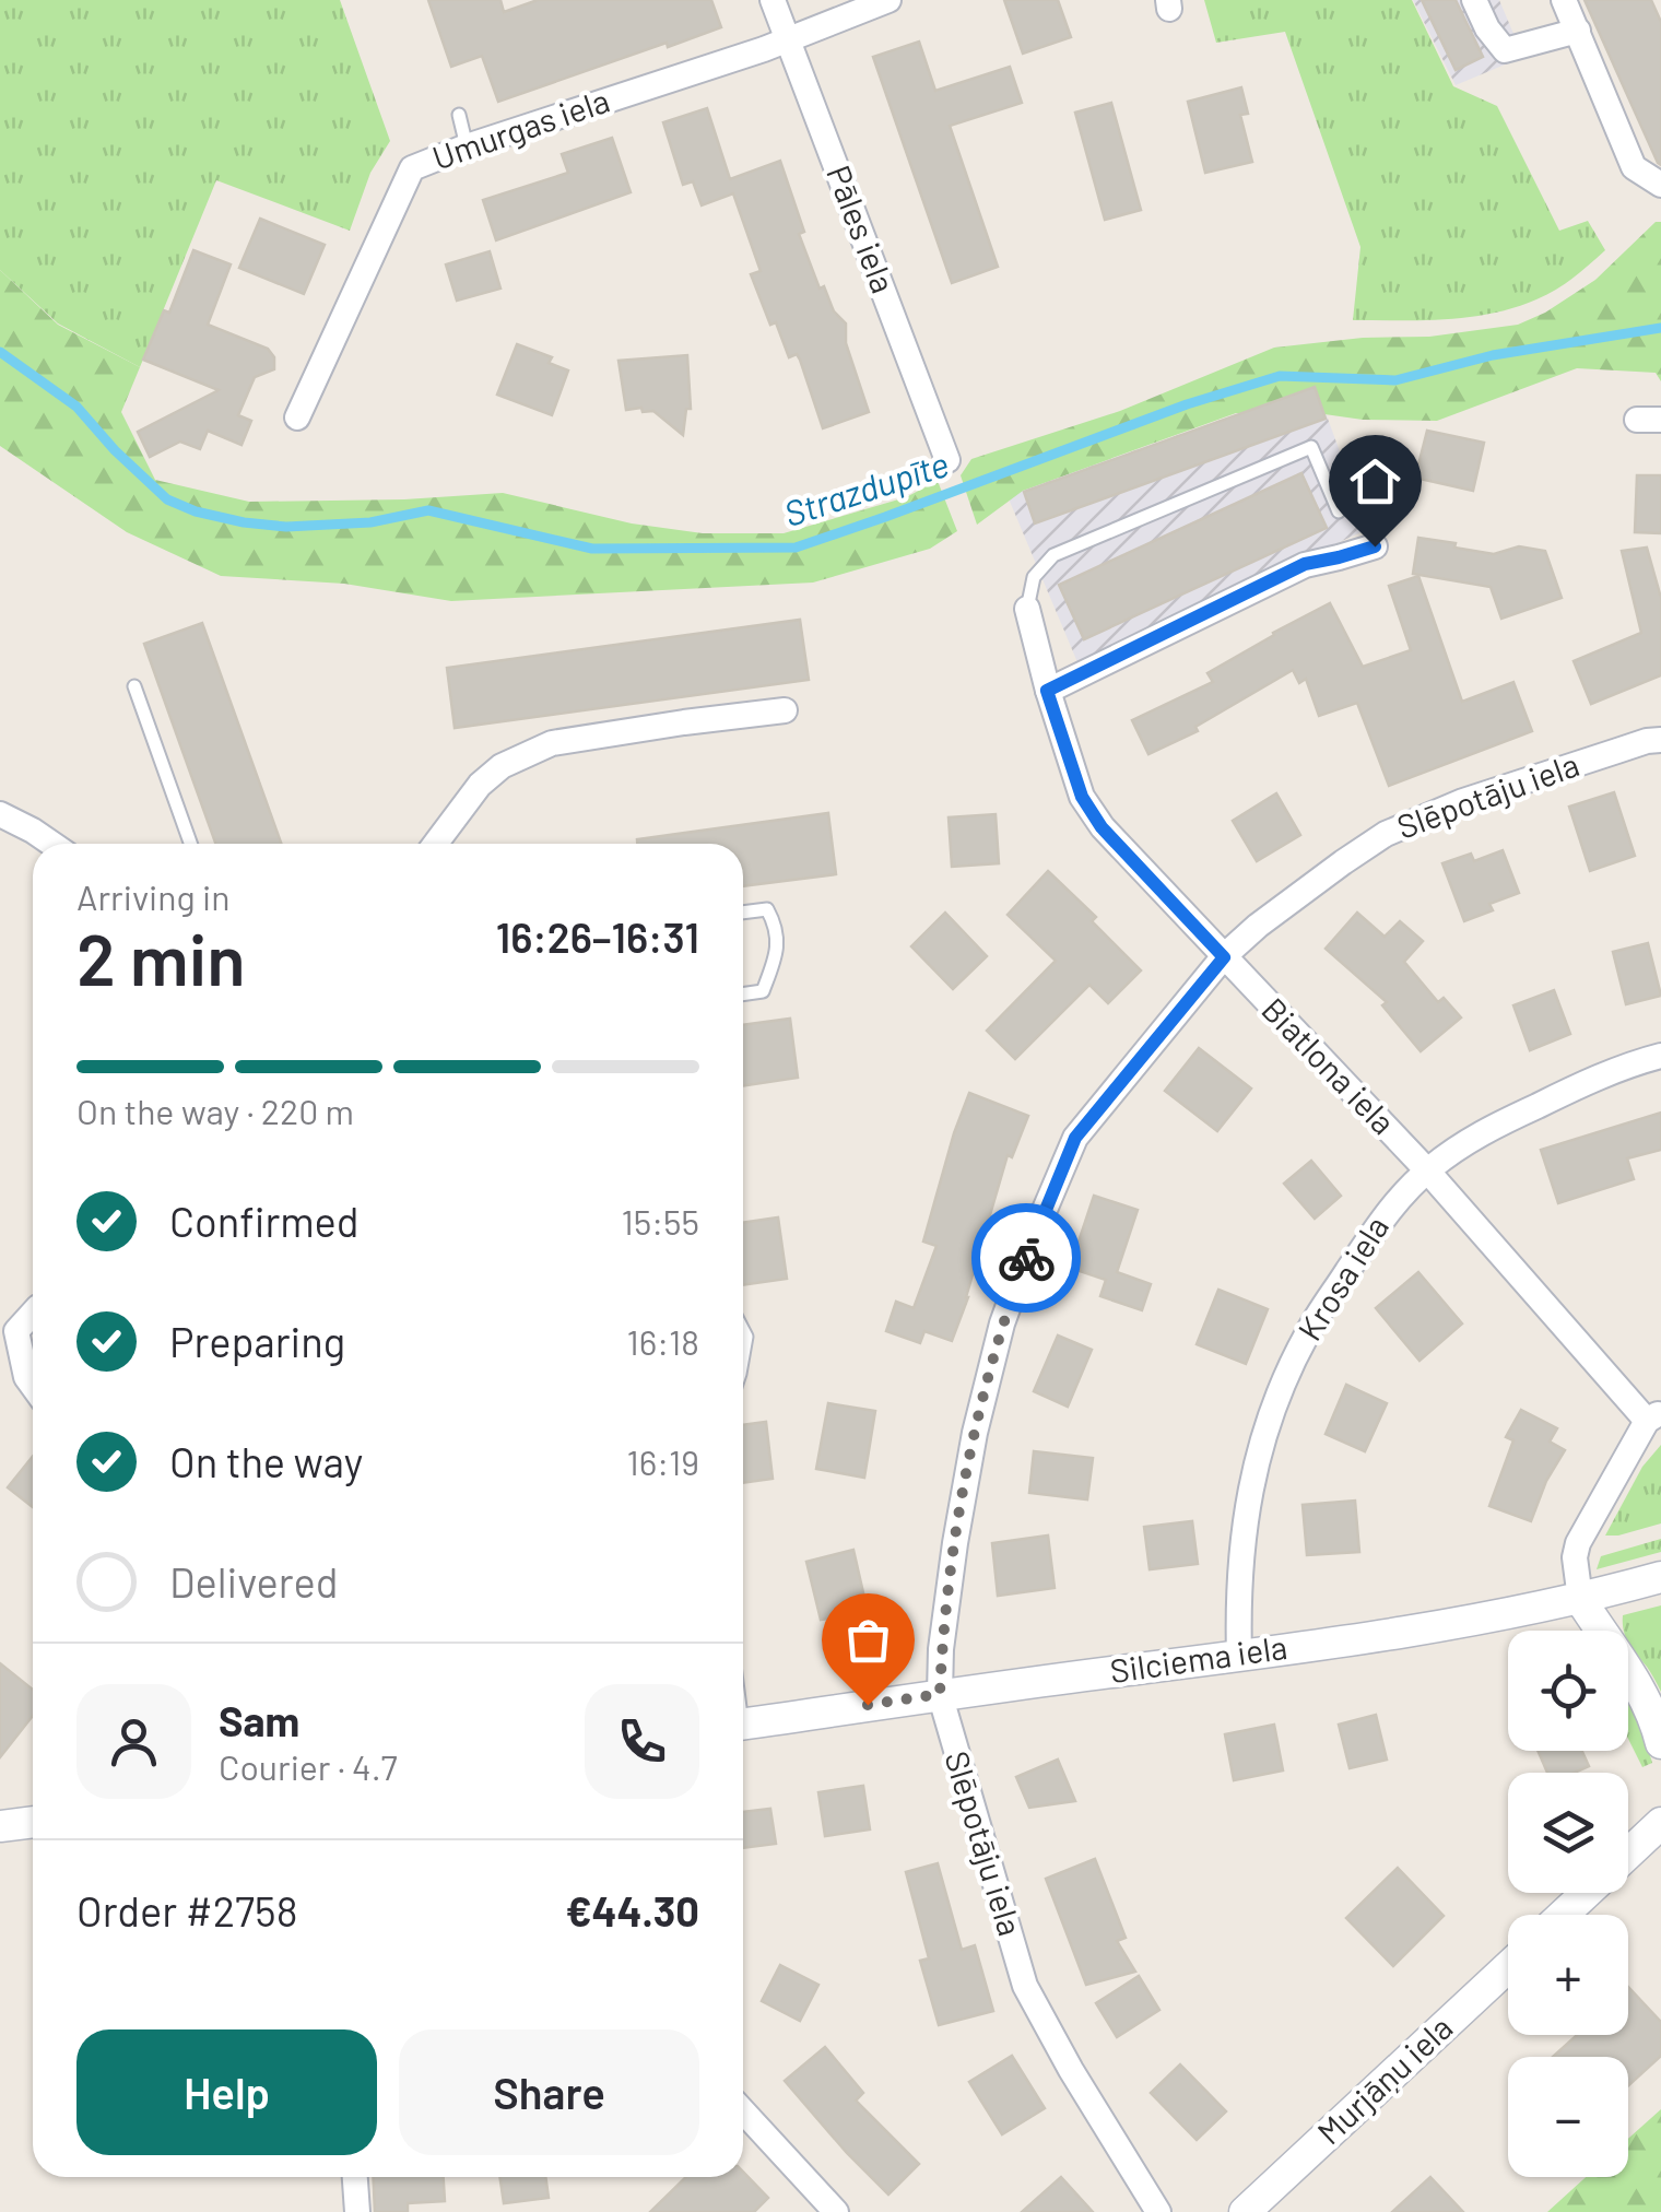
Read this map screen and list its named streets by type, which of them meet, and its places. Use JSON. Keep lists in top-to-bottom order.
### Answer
{
  "streets": {
    "street": [
      "Umurgas iela",
      "Pāles iela",
      "Slēpotāju iela",
      "Biatlona iela",
      "Krosa iela",
      "Silciema iela",
      "Murjāņu iela"
    ]
  },
  "crossings": [
    ["Umurgas iela", "Pāles iela"],
    ["Slēpotāju iela", "Biatlona iela"],
    ["Slēpotāju iela", "Silciema iela"],
    ["Biatlona iela", "Krosa iela"],
    ["Krosa iela", "Silciema iela"]
  ],
  "water": ["Strazdupīte"],
  "page": {
    "heading": ["2 min", "Arriving in", "16:26–16:31"],
    "panel": [
      "Sam",
      "Courier · 4.7",
      "Order #2758",
      "€44.30"
    ],
    "bar": "On the way · 220 m",
    "list": [
      ["Confirmed", "15:55"],
      ["Preparing", "16:18"],
      ["On the way", "16:19"],
      "Delivered"
    ],
    "map_buttons": ["+", "−"],
    "buttons": ["Help", "Share"]
  }
}
